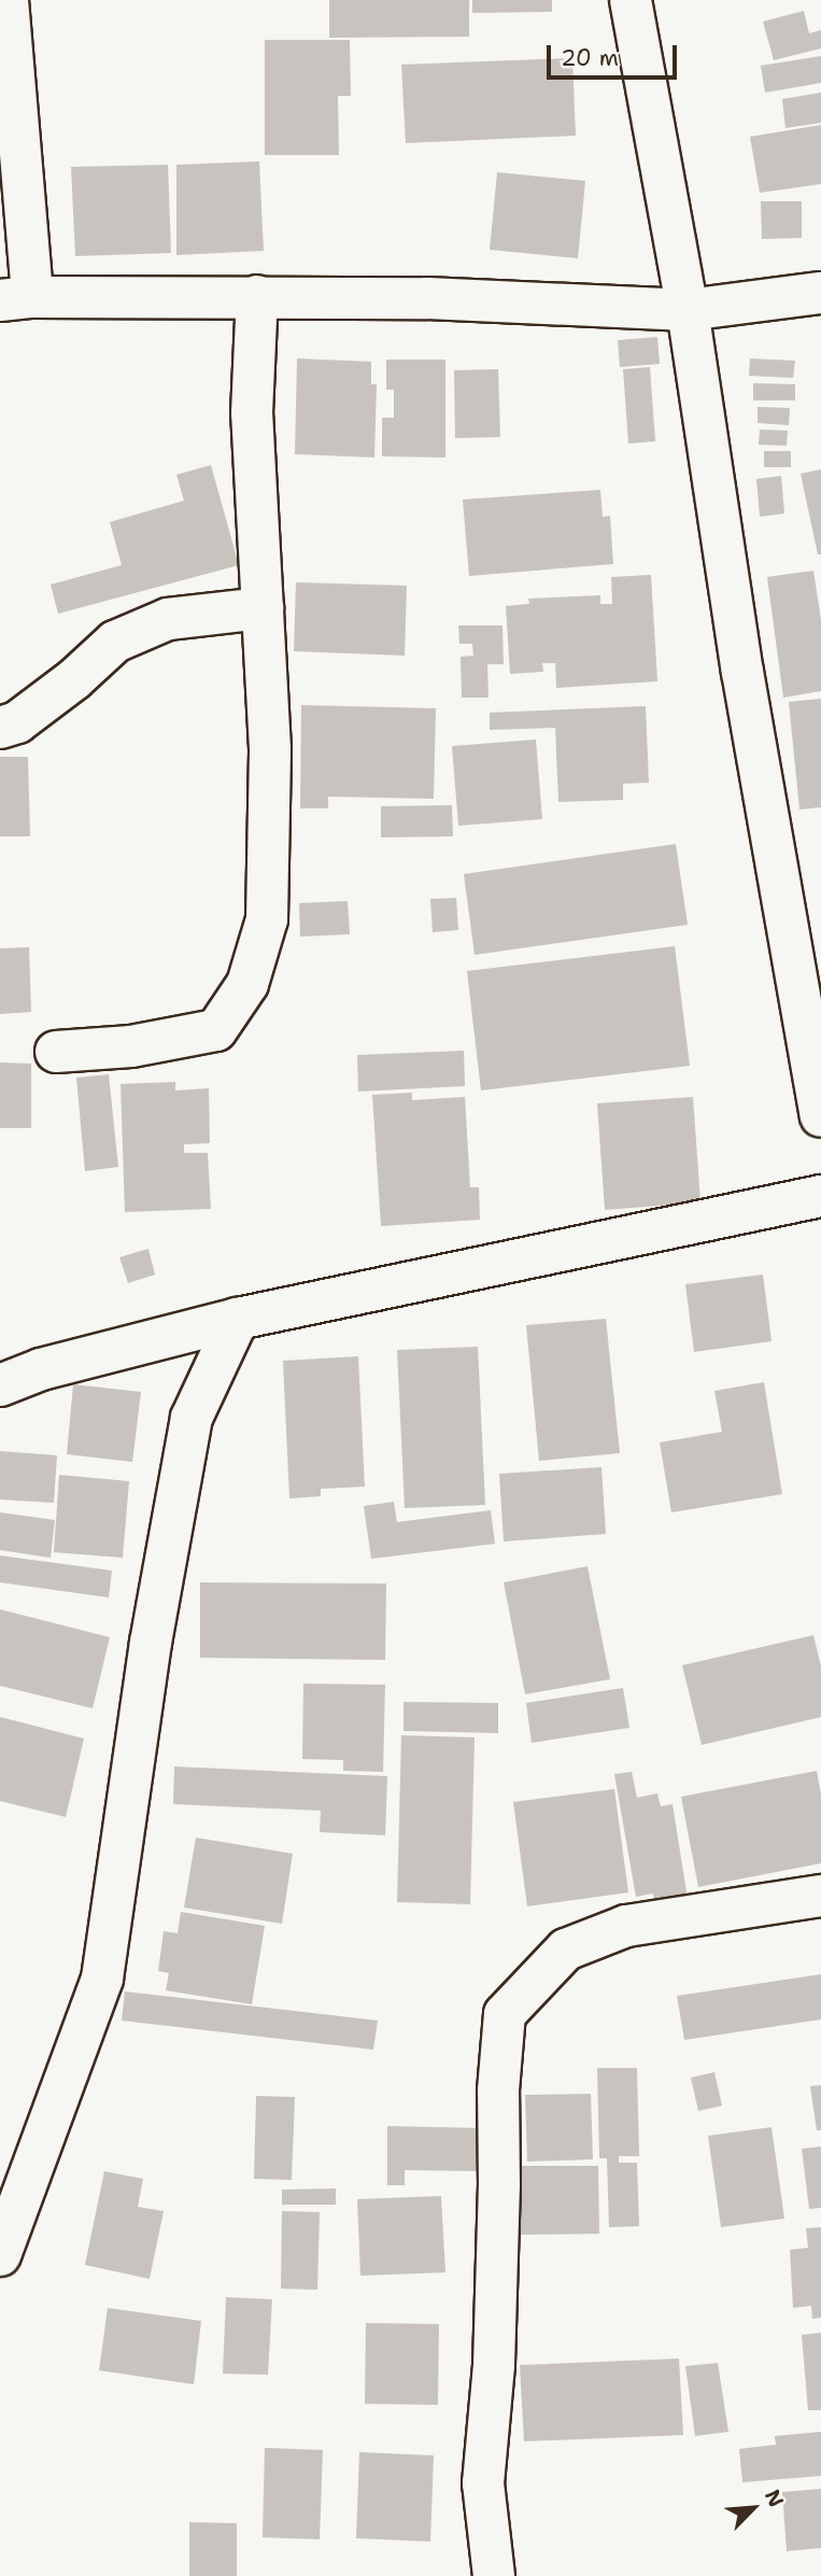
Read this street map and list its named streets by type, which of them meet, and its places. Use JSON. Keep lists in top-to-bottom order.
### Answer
{
  "scale_bar": "20 m",
  "north": "top right"
}
